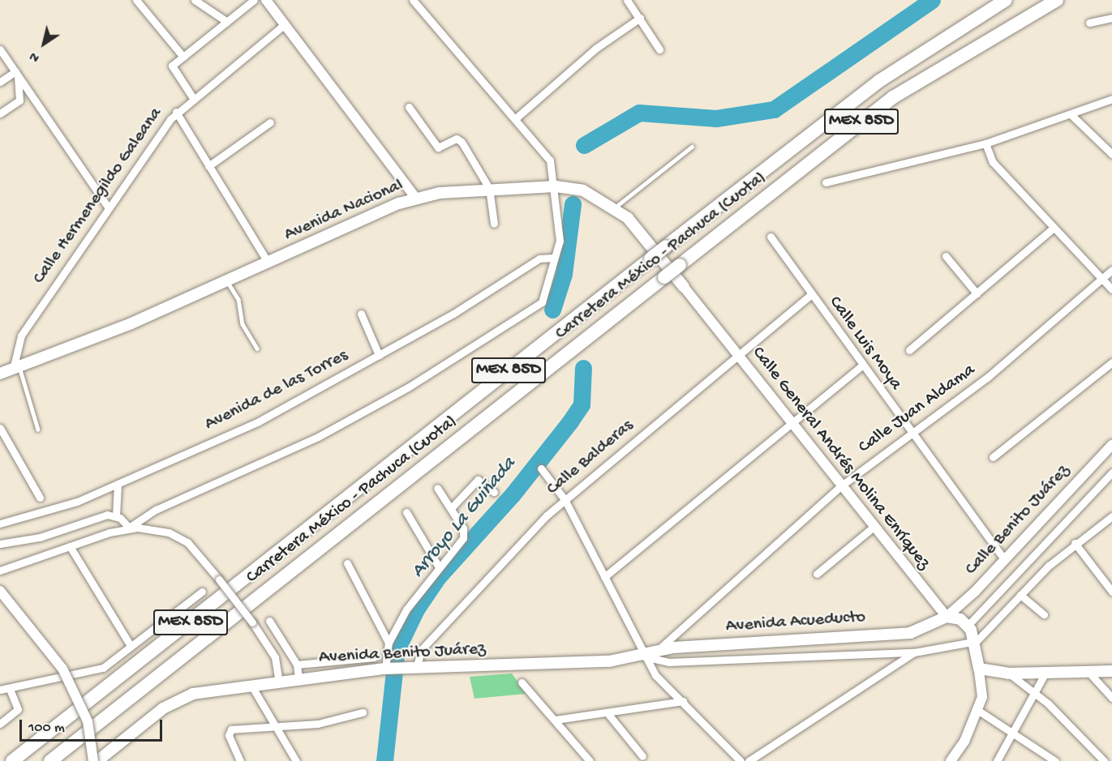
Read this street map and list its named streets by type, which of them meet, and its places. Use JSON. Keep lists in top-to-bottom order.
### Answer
{
  "streets": {
    "highway": ["MEX 85D", "Carretera México - Pachuca (Cuota)"],
    "main road": [
      "Avenida Nacional",
      "Calle General Andrés Molina Enríquez",
      "Avenida Acueducto",
      "Avenida Benito Juárez"
    ],
    "street": [
      "Calle Hermenegildo Galeana",
      "Calle Luis Moya",
      "Avenida de las Torres",
      "Calle Juan Aldama",
      "Calle Balderas",
      "Calle Benito Juárez"
    ]
  },
  "crossings": [
    ["Calle Hermenegildo Galeana", "Avenida Nacional"],
    ["Avenida Nacional", "Calle General Andrés Molina Enríquez"],
    ["Calle Luis Moya", "Calle Juan Aldama"],
    ["Calle Luis Moya", "Calle Balderas"],
    ["Calle Luis Moya", "Calle Benito Juárez"],
    ["Calle Juan Aldama", "Calle General Andrés Molina Enríquez"],
    ["Calle Juan Aldama", "Avenida Acueducto"],
    ["Calle Balderas", "Calle General Andrés Molina Enríquez"],
    ["Calle Balderas", "Avenida Benito Juárez"],
    ["Calle General Andrés Molina Enríquez", "Calle Benito Juárez"],
    ["Calle General Andrés Molina Enríquez", "Avenida Acueducto"],
    ["Calle Benito Juárez", "Avenida Acueducto"],
    ["Avenida Acueducto", "Avenida Benito Juárez"]
  ],
  "water": ["Arroyo La Guiñada"],
  "scale_bar": "100 m",
  "north": "bottom left"
}
